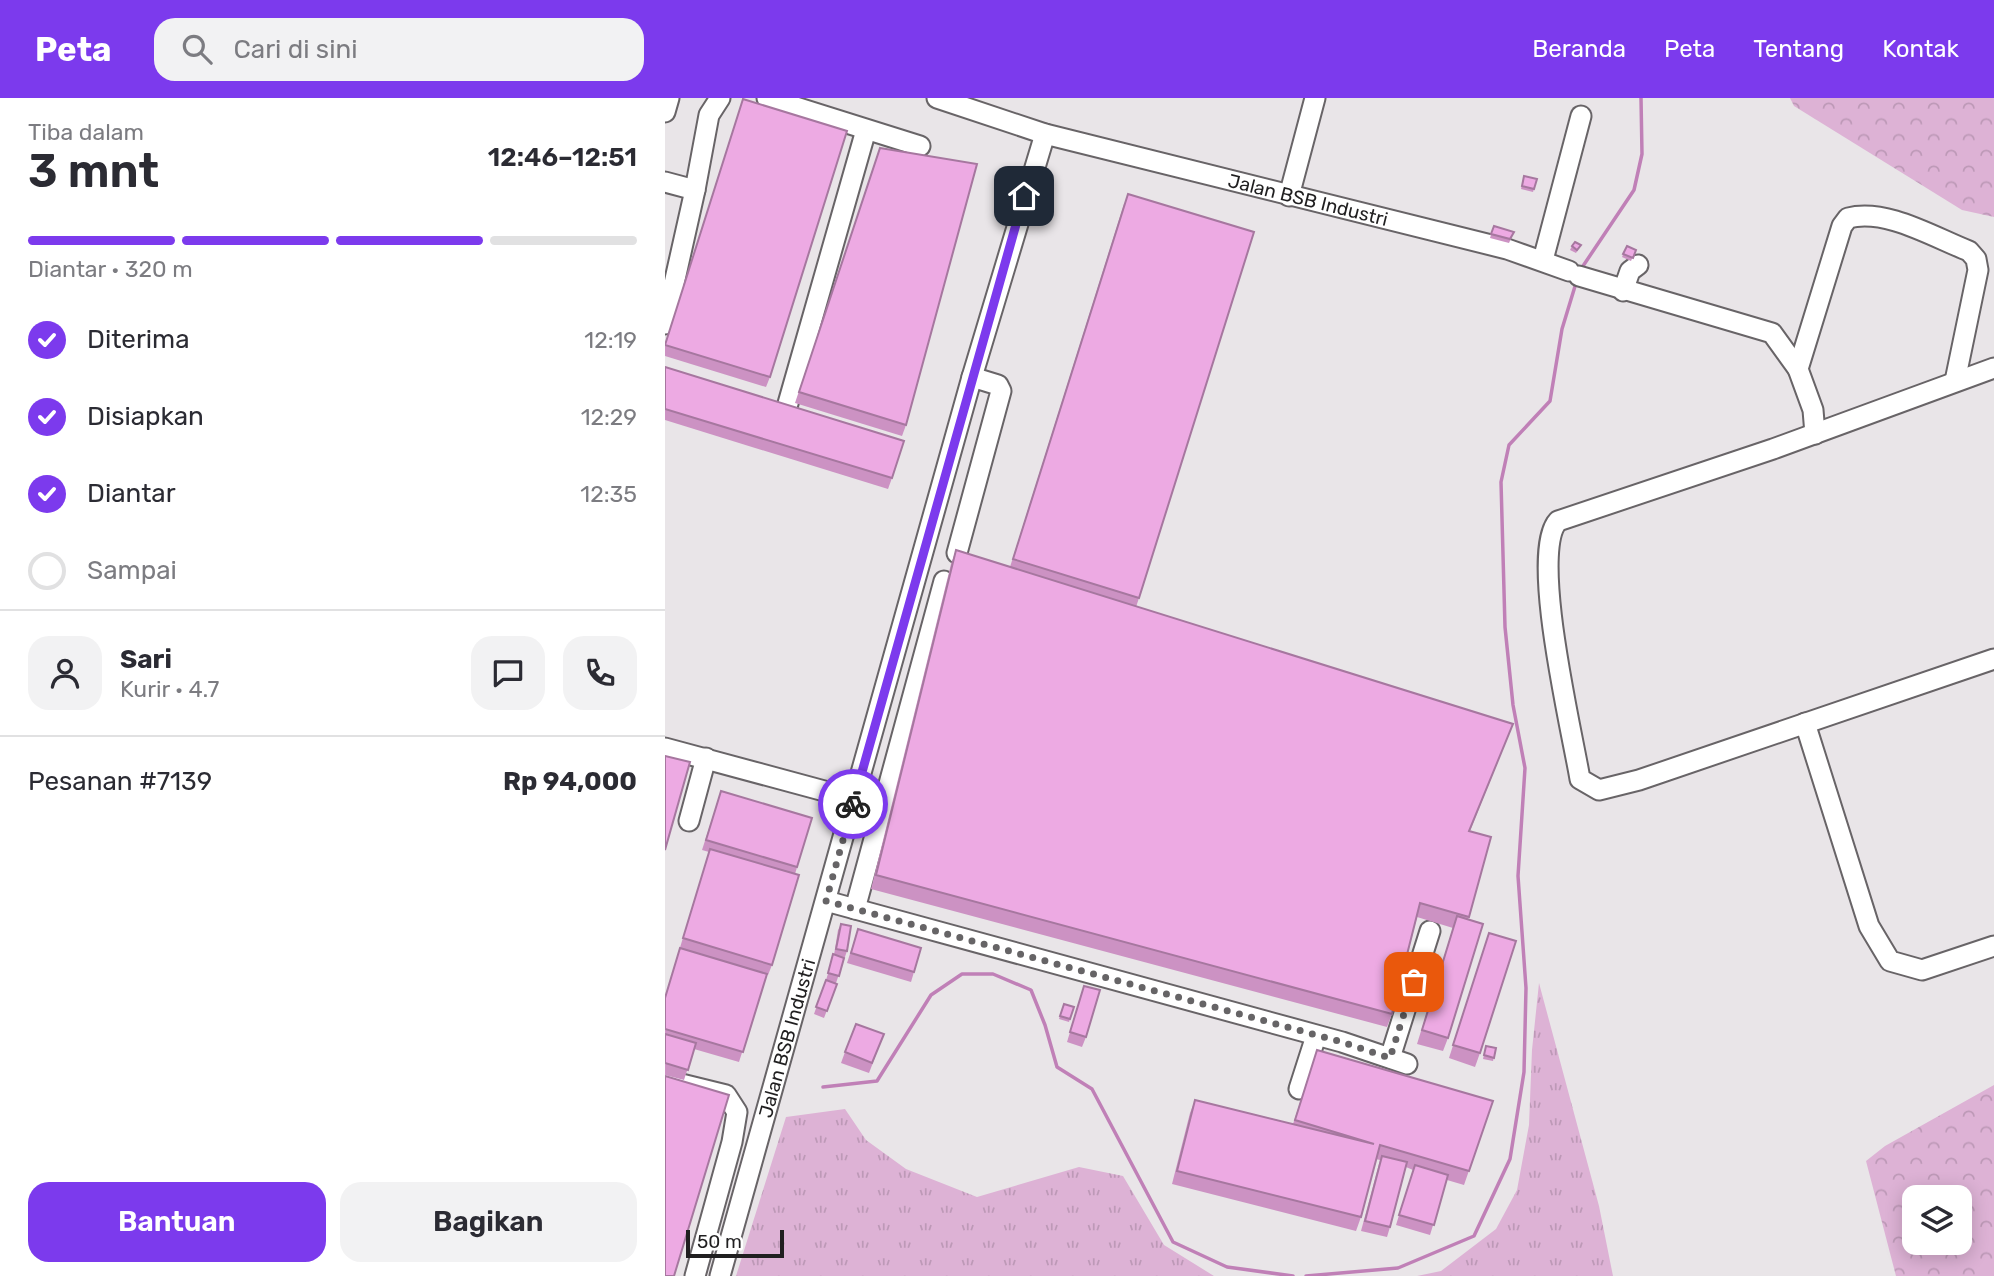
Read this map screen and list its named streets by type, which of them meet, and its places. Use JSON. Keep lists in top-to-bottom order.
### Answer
{
  "streets": {
    "lane": ["Jalan BSB Industri"]
  },
  "scale_bar": "50 m",
  "page": {
    "header": "Peta",
    "search": "Cari di sini",
    "nav": [
      "Beranda",
      "Peta",
      "Tentang",
      "Kontak"
    ],
    "heading": ["3 mnt", "Tiba dalam", "12:46–12:51"],
    "panel": [
      "Sari",
      "Kurir · 4.7",
      "Pesanan #7139",
      "Rp 94,000"
    ],
    "bar": "Diantar · 320 m",
    "list": [
      ["Diterima", "12:19"],
      ["Disiapkan", "12:29"],
      ["Diantar", "12:35"],
      "Sampai"
    ],
    "buttons": ["Bantuan", "Bagikan"],
    "scale": "50 m"
  }
}
